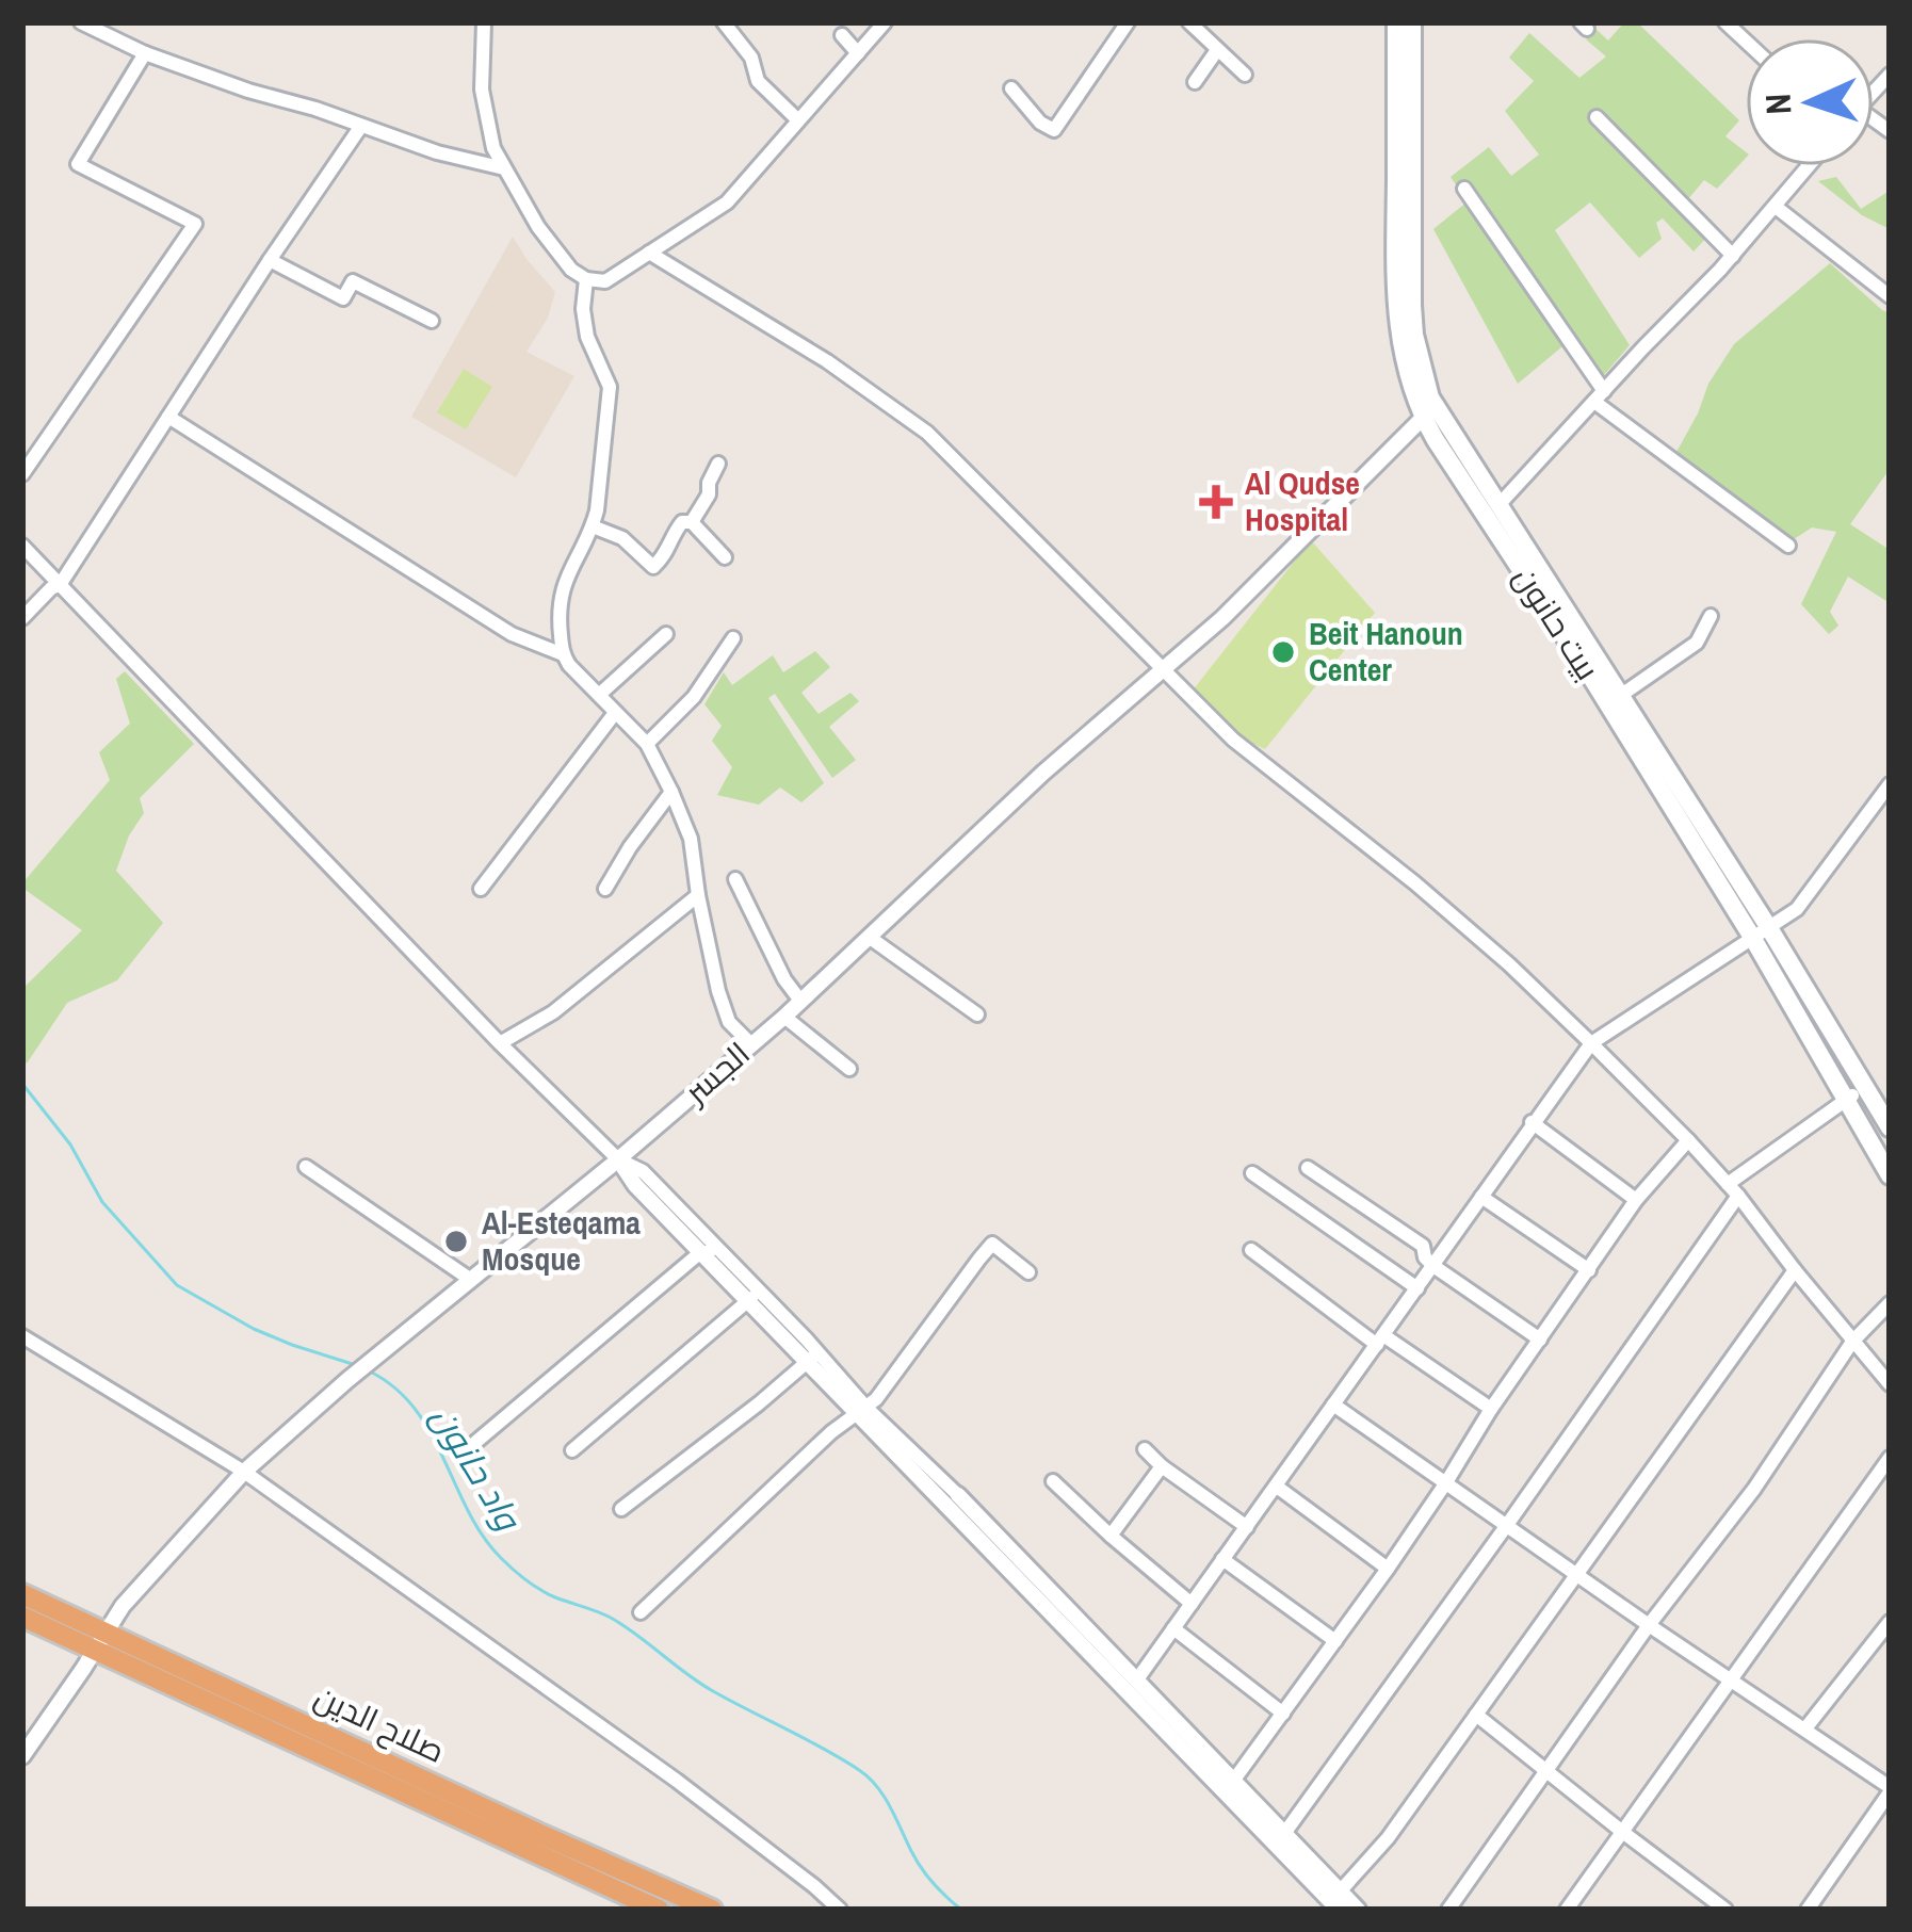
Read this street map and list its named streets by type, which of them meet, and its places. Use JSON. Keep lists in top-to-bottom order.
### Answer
{
  "streets": {
    "highway": ["صلاح الدين"],
    "main road": ["بيت حانون"],
    "street": ["الجسر"]
  },
  "crossings": [
    ["بيت حانون", "الجسر"],
    ["الجسر", "صلاح الدين"]
  ],
  "water": ["واد حانون"],
  "places": {
    "health": ["Al Qudse Hospital"],
    "other": ["Beit Hanoun Center", "Al-Esteqama Mosque"]
  },
  "north": "left"
}
